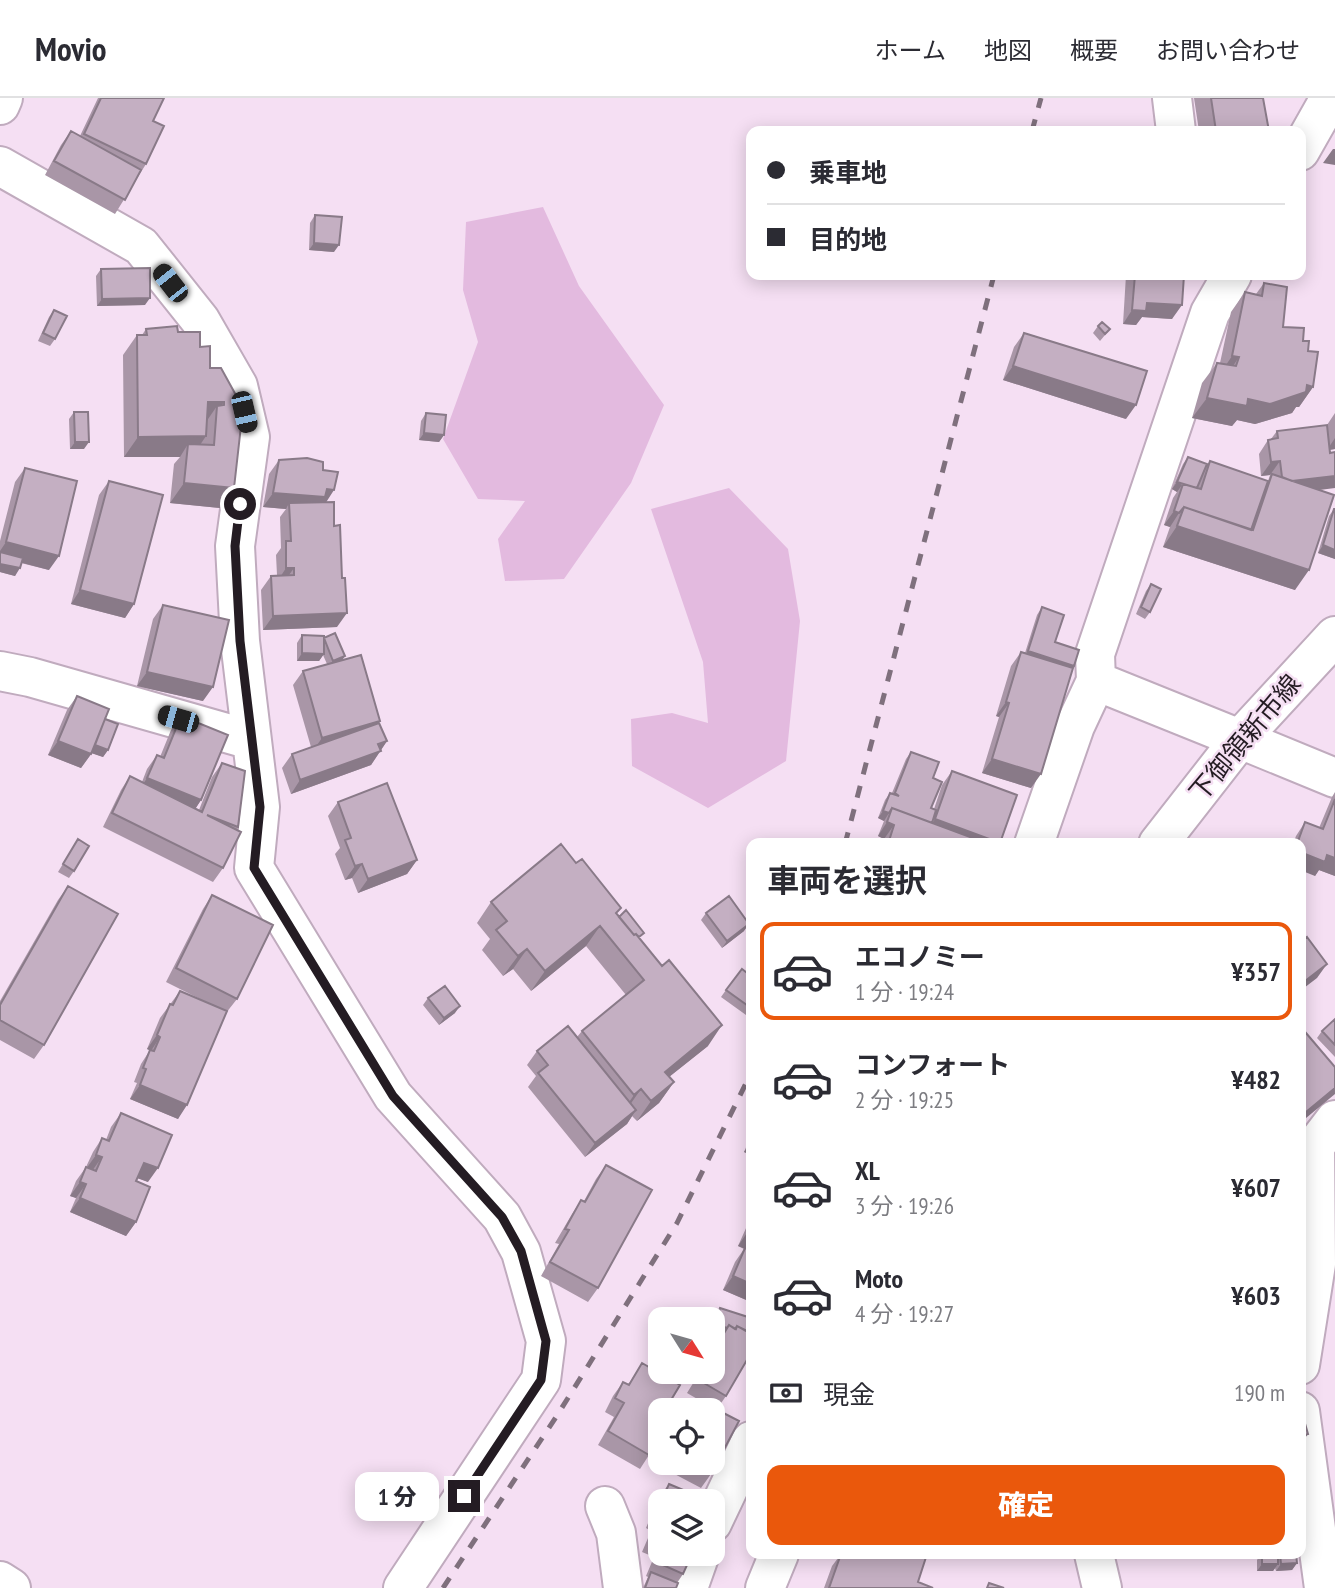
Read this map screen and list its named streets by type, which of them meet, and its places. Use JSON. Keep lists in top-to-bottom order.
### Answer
{
  "streets": {
    "street": ["下御領新市線"]
  },
  "north": "bottom right",
  "page": {
    "header": "Movio",
    "nav": [
      "ホーム",
      "地図",
      "概要",
      "お問い合わせ"
    ],
    "banner": ["乗車地", "目的地"],
    "heading": "車両を選択",
    "list": [
      {
        "name": "エコノミー",
        "note": "1 分 · 19:24",
        "value": "¥357"
      },
      {
        "name": "コンフォート",
        "note": "2 分 · 19:25",
        "value": "¥482"
      },
      {
        "name": "XL",
        "note": "3 分 · 19:26",
        "value": "¥607"
      },
      {
        "name": "Moto",
        "note": "4 分 · 19:27",
        "value": "¥603"
      }
    ],
    "pay": ["現金", "190 m"],
    "buttons": "確定",
    "bubble": "1 分"
  }
}
